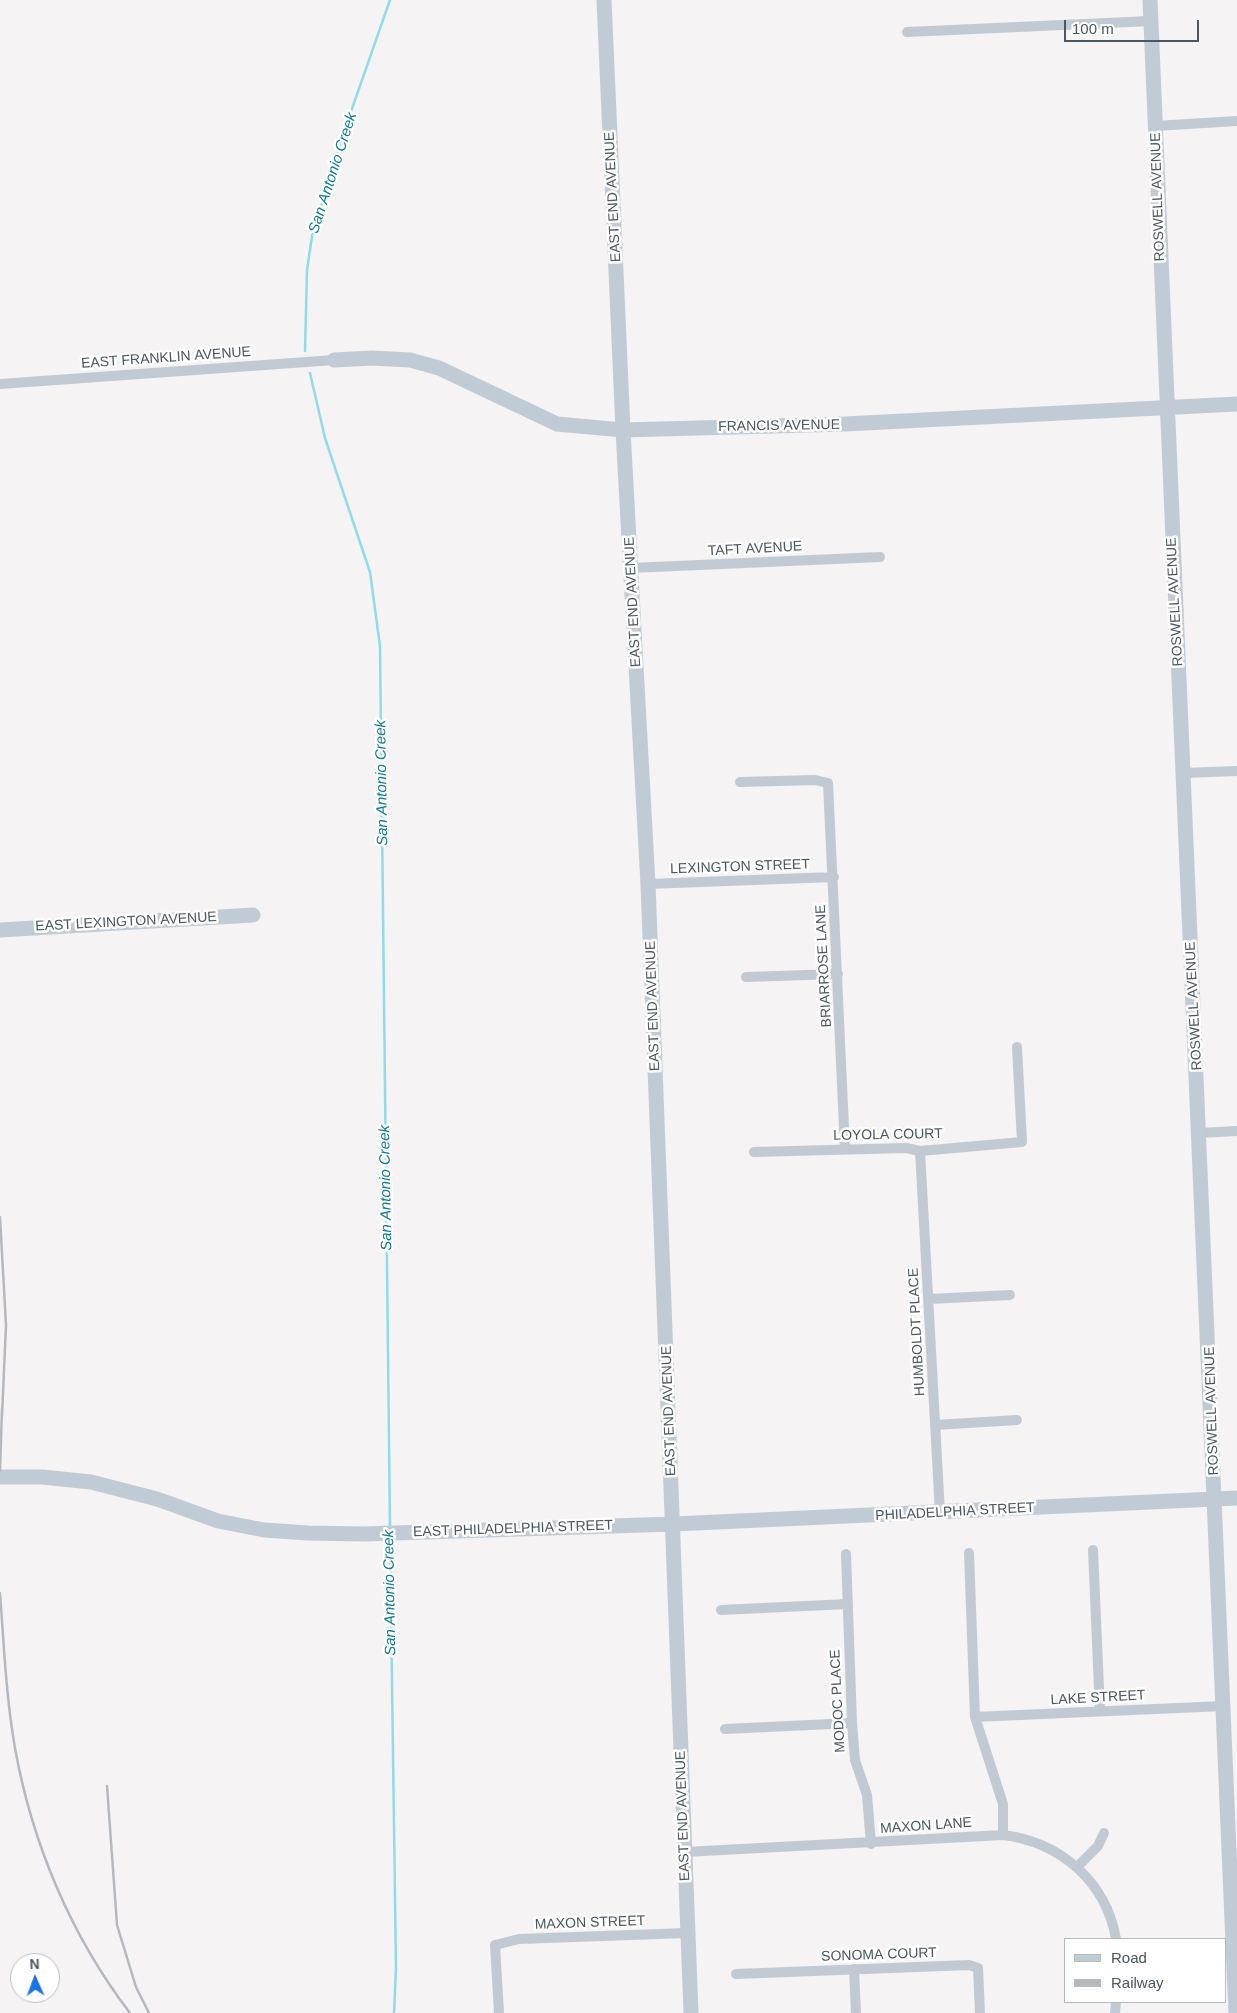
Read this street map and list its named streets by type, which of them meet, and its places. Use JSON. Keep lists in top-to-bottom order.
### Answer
{
  "streets": {
    "street": [
      "EAST END AVENUE",
      "ROSWELL AVENUE",
      "EAST FRANKLIN AVENUE",
      "FRANCIS AVENUE",
      "TAFT AVENUE",
      "LEXINGTON STREET",
      "EAST LEXINGTON AVENUE",
      "BRIARROSE LANE",
      "LOYOLA COURT",
      "HUMBOLDT PLACE",
      "PHILADELPHIA STREET",
      "EAST PHILADELPHIA STREET",
      "LAKE STREET",
      "MODOC PLACE",
      "MAXON LANE",
      "MAXON STREET",
      "SONOMA COURT"
    ]
  },
  "crossings": [
    ["EAST END AVENUE", "FRANCIS AVENUE"],
    ["EAST END AVENUE", "TAFT AVENUE"],
    ["EAST END AVENUE", "LEXINGTON STREET"],
    ["EAST END AVENUE", "PHILADELPHIA STREET"],
    ["EAST END AVENUE", "EAST PHILADELPHIA STREET"],
    ["EAST END AVENUE", "MAXON LANE"],
    ["EAST END AVENUE", "MAXON STREET"],
    ["ROSWELL AVENUE", "FRANCIS AVENUE"],
    ["ROSWELL AVENUE", "PHILADELPHIA STREET"],
    ["ROSWELL AVENUE", "LAKE STREET"],
    ["EAST FRANKLIN AVENUE", "FRANCIS AVENUE"],
    ["LEXINGTON STREET", "BRIARROSE LANE"],
    ["BRIARROSE LANE", "LOYOLA COURT"],
    ["LOYOLA COURT", "HUMBOLDT PLACE"],
    ["HUMBOLDT PLACE", "PHILADELPHIA STREET"],
    ["PHILADELPHIA STREET", "EAST PHILADELPHIA STREET"],
    ["MODOC PLACE", "MAXON LANE"]
  ],
  "water": ["San Antonio Creek"],
  "legend": ["Road", "Railway"],
  "scale_bar": "100 m",
  "north": "top"
}
